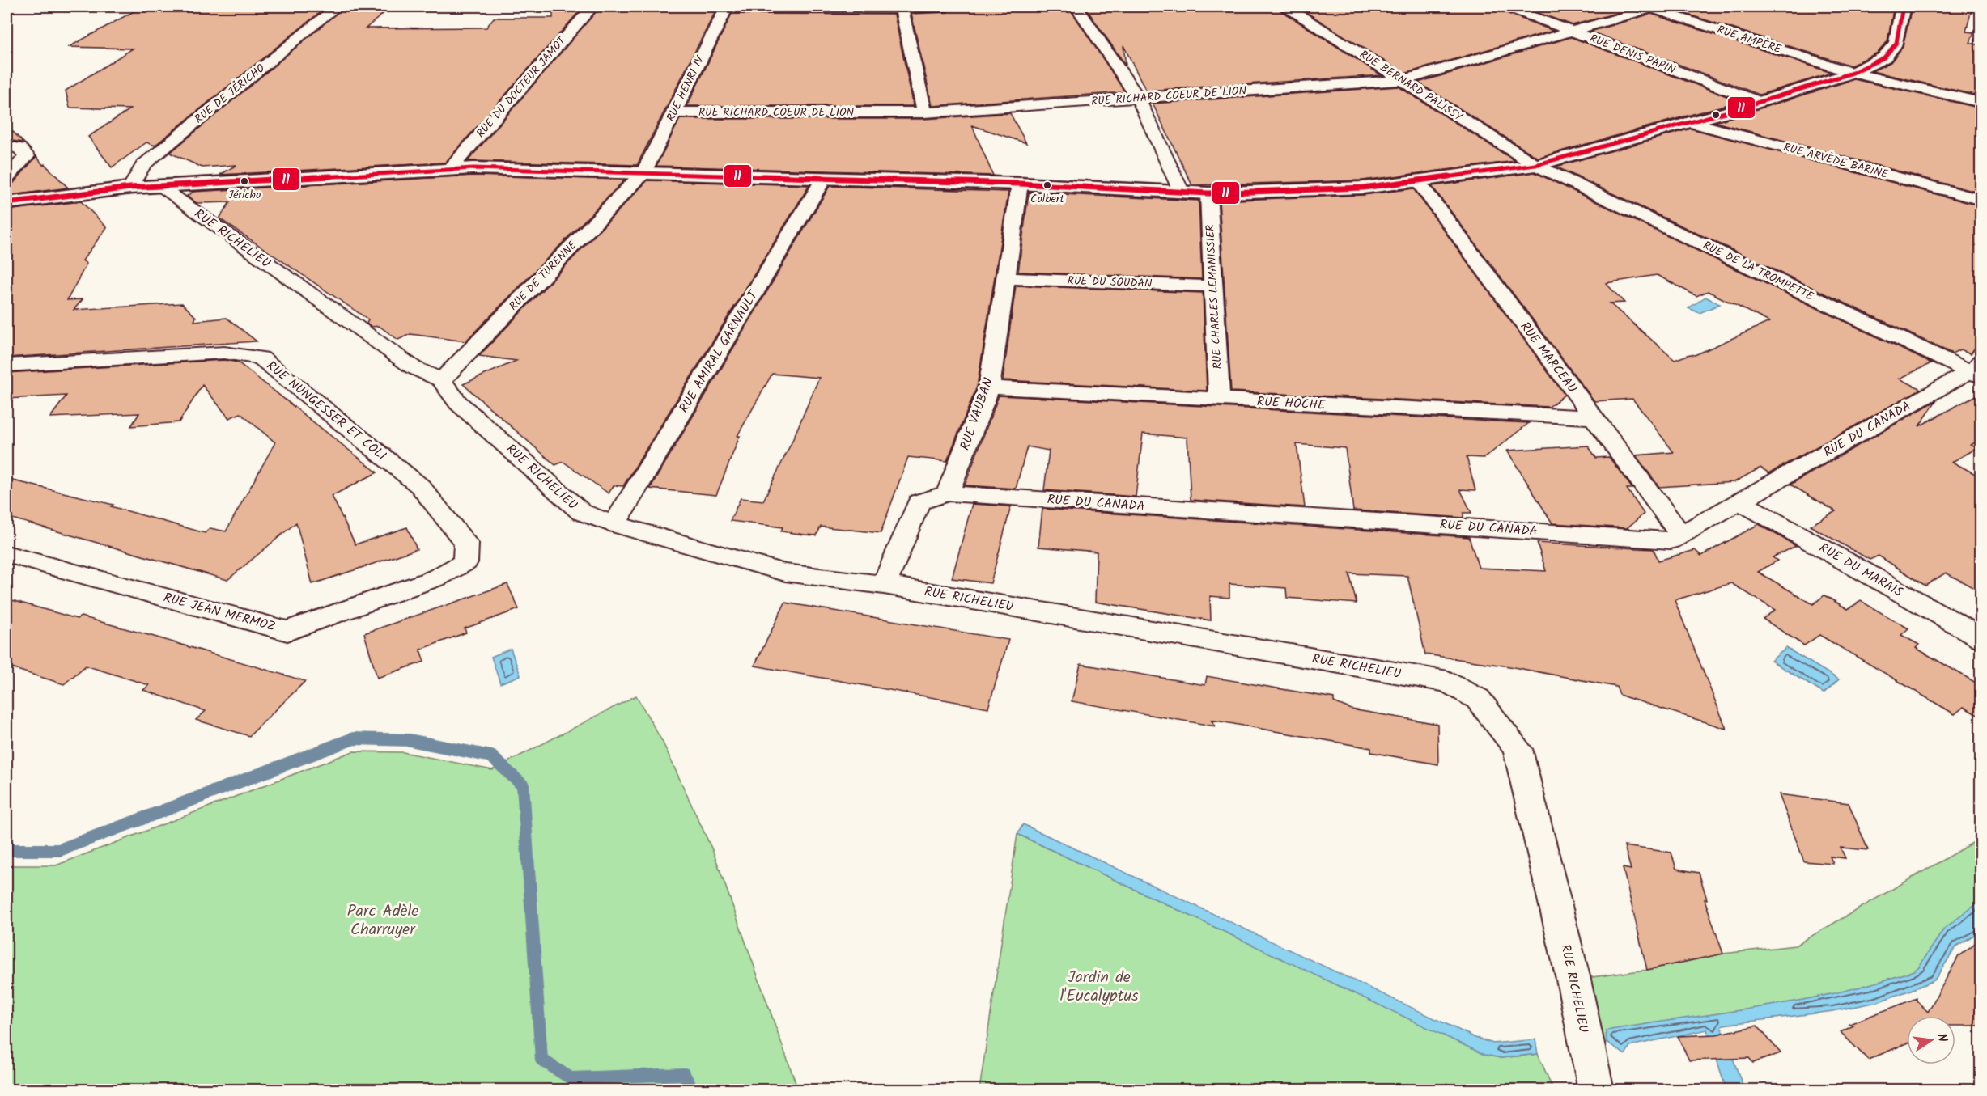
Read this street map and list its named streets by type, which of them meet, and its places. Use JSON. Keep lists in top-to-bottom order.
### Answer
{
  "streets": {
    "street": [
      "RUE AMPÈRE",
      "RUE DENIS PAPIN",
      "RUE BERNARD PALISSY",
      "RUE DU DOCTEUR JAMOT",
      "RUE HENRI IV",
      "RUE DE JÉRICHO",
      "RUE RICHARD COEUR DE LION",
      "RUE ARVÈDE BARINE",
      "RUE RICHELIEU",
      "RUE DE LA TROMPETTE",
      "RUE DE TURENNE",
      "RUE DU SOUDAN",
      "RUE CHARLES LEMANISSIER",
      "RUE AMIRAL GARNAULT",
      "RUE MARCEAU",
      "RUE HOCHE",
      "RUE NUNGESSER ET COLI",
      "RUE VAUBAN",
      "RUE DU CANADA",
      "RUE DU MARAIS",
      "RUE JEAN MERMOZ"
    ]
  },
  "crossings": [
    ["RUE AMPÈRE", "RUE RICHARD COEUR DE LION"],
    ["RUE DENIS PAPIN", "RUE RICHARD COEUR DE LION"],
    ["RUE BERNARD PALISSY", "RUE RICHARD COEUR DE LION"],
    ["RUE BERNARD PALISSY", "RUE DE LA TROMPETTE"],
    ["RUE HENRI IV", "RUE RICHARD COEUR DE LION"],
    ["RUE HENRI IV", "RUE DE TURENNE"],
    ["RUE RICHELIEU", "RUE DE TURENNE"],
    ["RUE RICHELIEU", "RUE AMIRAL GARNAULT"],
    ["RUE DE LA TROMPETTE", "RUE DU CANADA"],
    ["RUE DU SOUDAN", "RUE CHARLES LEMANISSIER"],
    ["RUE DU SOUDAN", "RUE VAUBAN"],
    ["RUE CHARLES LEMANISSIER", "RUE HOCHE"],
    ["RUE MARCEAU", "RUE HOCHE"],
    ["RUE MARCEAU", "RUE DU CANADA"],
    ["RUE HOCHE", "RUE VAUBAN"],
    ["RUE NUNGESSER ET COLI", "RUE JEAN MERMOZ"],
    ["RUE VAUBAN", "RUE DU CANADA"],
    ["RUE DU CANADA", "RUE DU MARAIS"]
  ],
  "parks": ["Parc Adèle Charruyer", "Jardin de l'Eucalyptus"],
  "places": ["Jéricho", "Colbert"],
  "lines": ["transit line 11"],
  "north": "right"
}
